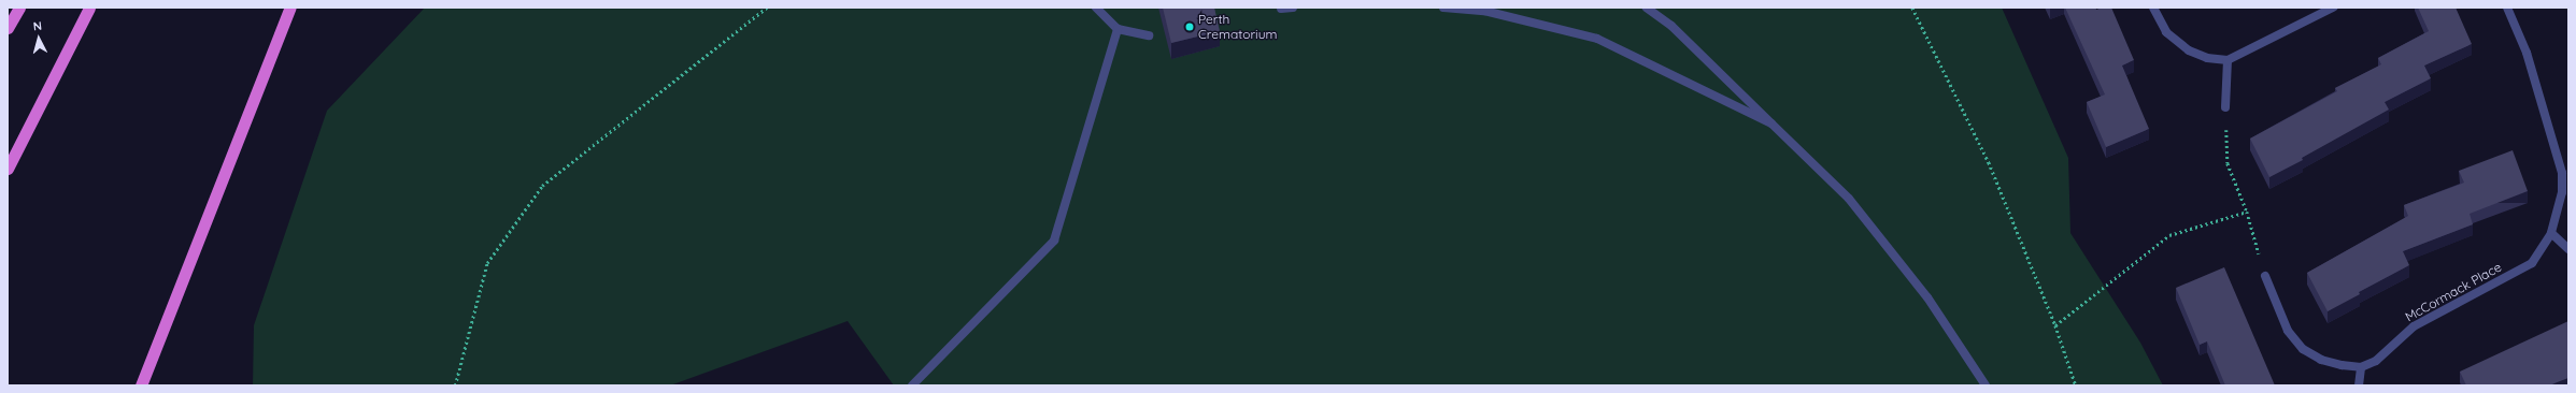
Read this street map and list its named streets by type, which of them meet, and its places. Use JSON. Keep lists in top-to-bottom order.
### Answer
{
  "streets": {
    "street": ["McCormack Place"]
  },
  "places": ["Perth Crematorium"],
  "north": "top"
}
